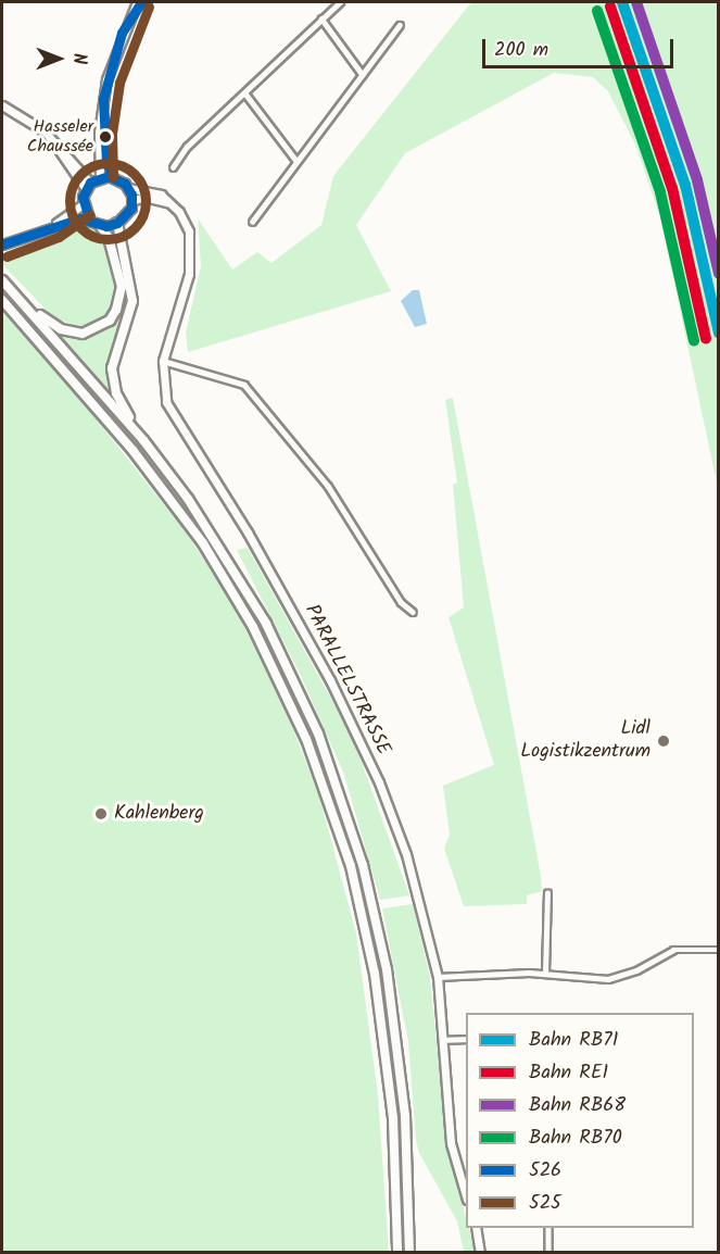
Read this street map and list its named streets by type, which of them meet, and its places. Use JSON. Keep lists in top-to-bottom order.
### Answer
{
  "streets": {
    "street": ["PARALLELSTRASSE"]
  },
  "places": ["Hasseler Chaussée", "Lidl Logistikzentrum", "Kahlenberg"],
  "lines": [
    "rail line RB71",
    "rail line RB68",
    "transit line 526",
    "rail line RE1",
    "transit line 525",
    "rail line RB70"
  ],
  "legend": [
    "Bahn RB71",
    "Bahn RE1",
    "Bahn RB68",
    "Bahn RB70",
    "526",
    "525"
  ],
  "scale_bar": "200 m",
  "north": "right"
}
